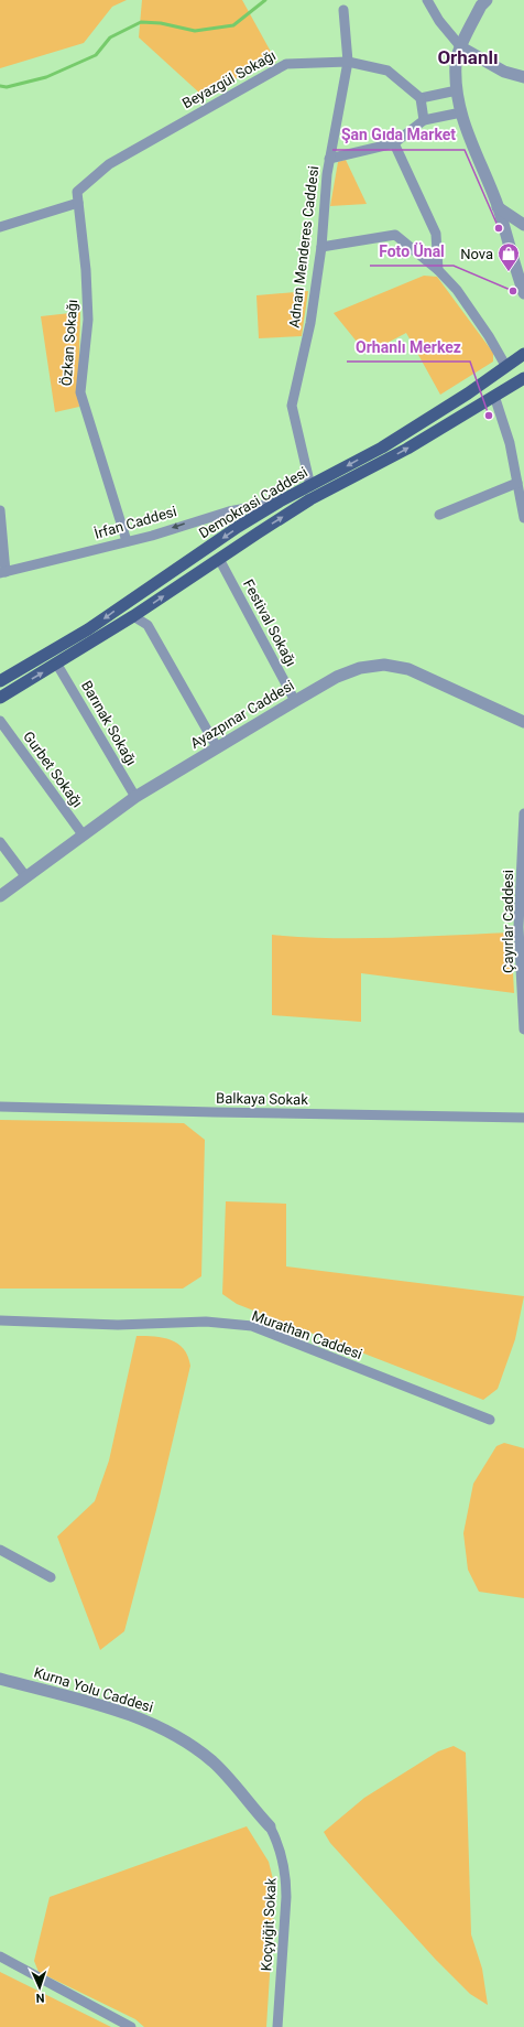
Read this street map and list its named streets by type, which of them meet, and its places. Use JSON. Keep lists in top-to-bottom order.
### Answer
{
  "streets": {
    "main road": ["Demokrasi Caddesi"],
    "street": [
      "Beyazgül Sokağı",
      "Adnan Menderes Caddesi",
      "Özkan Sokağı",
      "İrfan Caddesi",
      "Festival Sokağı",
      "Ayazpınar Caddesi",
      "Barınak Sokağı",
      "Gurbet Sokağı",
      "Çayırlar Caddesi",
      "Balkaya Sokak",
      "Murathan Caddesi",
      "Kurna Yolu Caddesi",
      "Koçyiğit Sokak"
    ]
  },
  "crossings": [
    ["Beyazgül Sokağı", "Adnan Menderes Caddesi"],
    ["Beyazgül Sokağı", "Özkan Sokağı"],
    ["Adnan Menderes Caddesi", "Demokrasi Caddesi"],
    ["Özkan Sokağı", "İrfan Caddesi"],
    ["Demokrasi Caddesi", "İrfan Caddesi"],
    ["Demokrasi Caddesi", "Festival Sokağı"],
    ["Demokrasi Caddesi", "Barınak Sokağı"],
    ["Festival Sokağı", "Ayazpınar Caddesi"],
    ["Ayazpınar Caddesi", "Barınak Sokağı"],
    ["Ayazpınar Caddesi", "Gurbet Sokağı"],
    ["Kurna Yolu Caddesi", "Koçyiğit Sokak"]
  ],
  "one_way": ["İrfan Caddesi"],
  "districts": ["Orhanlı"],
  "places": {
    "other": ["Şan Gıda Market", "Foto Ünal", "Orhanlı Merkez"],
    "shop": ["Nova"]
  },
  "north": "bottom"
}
